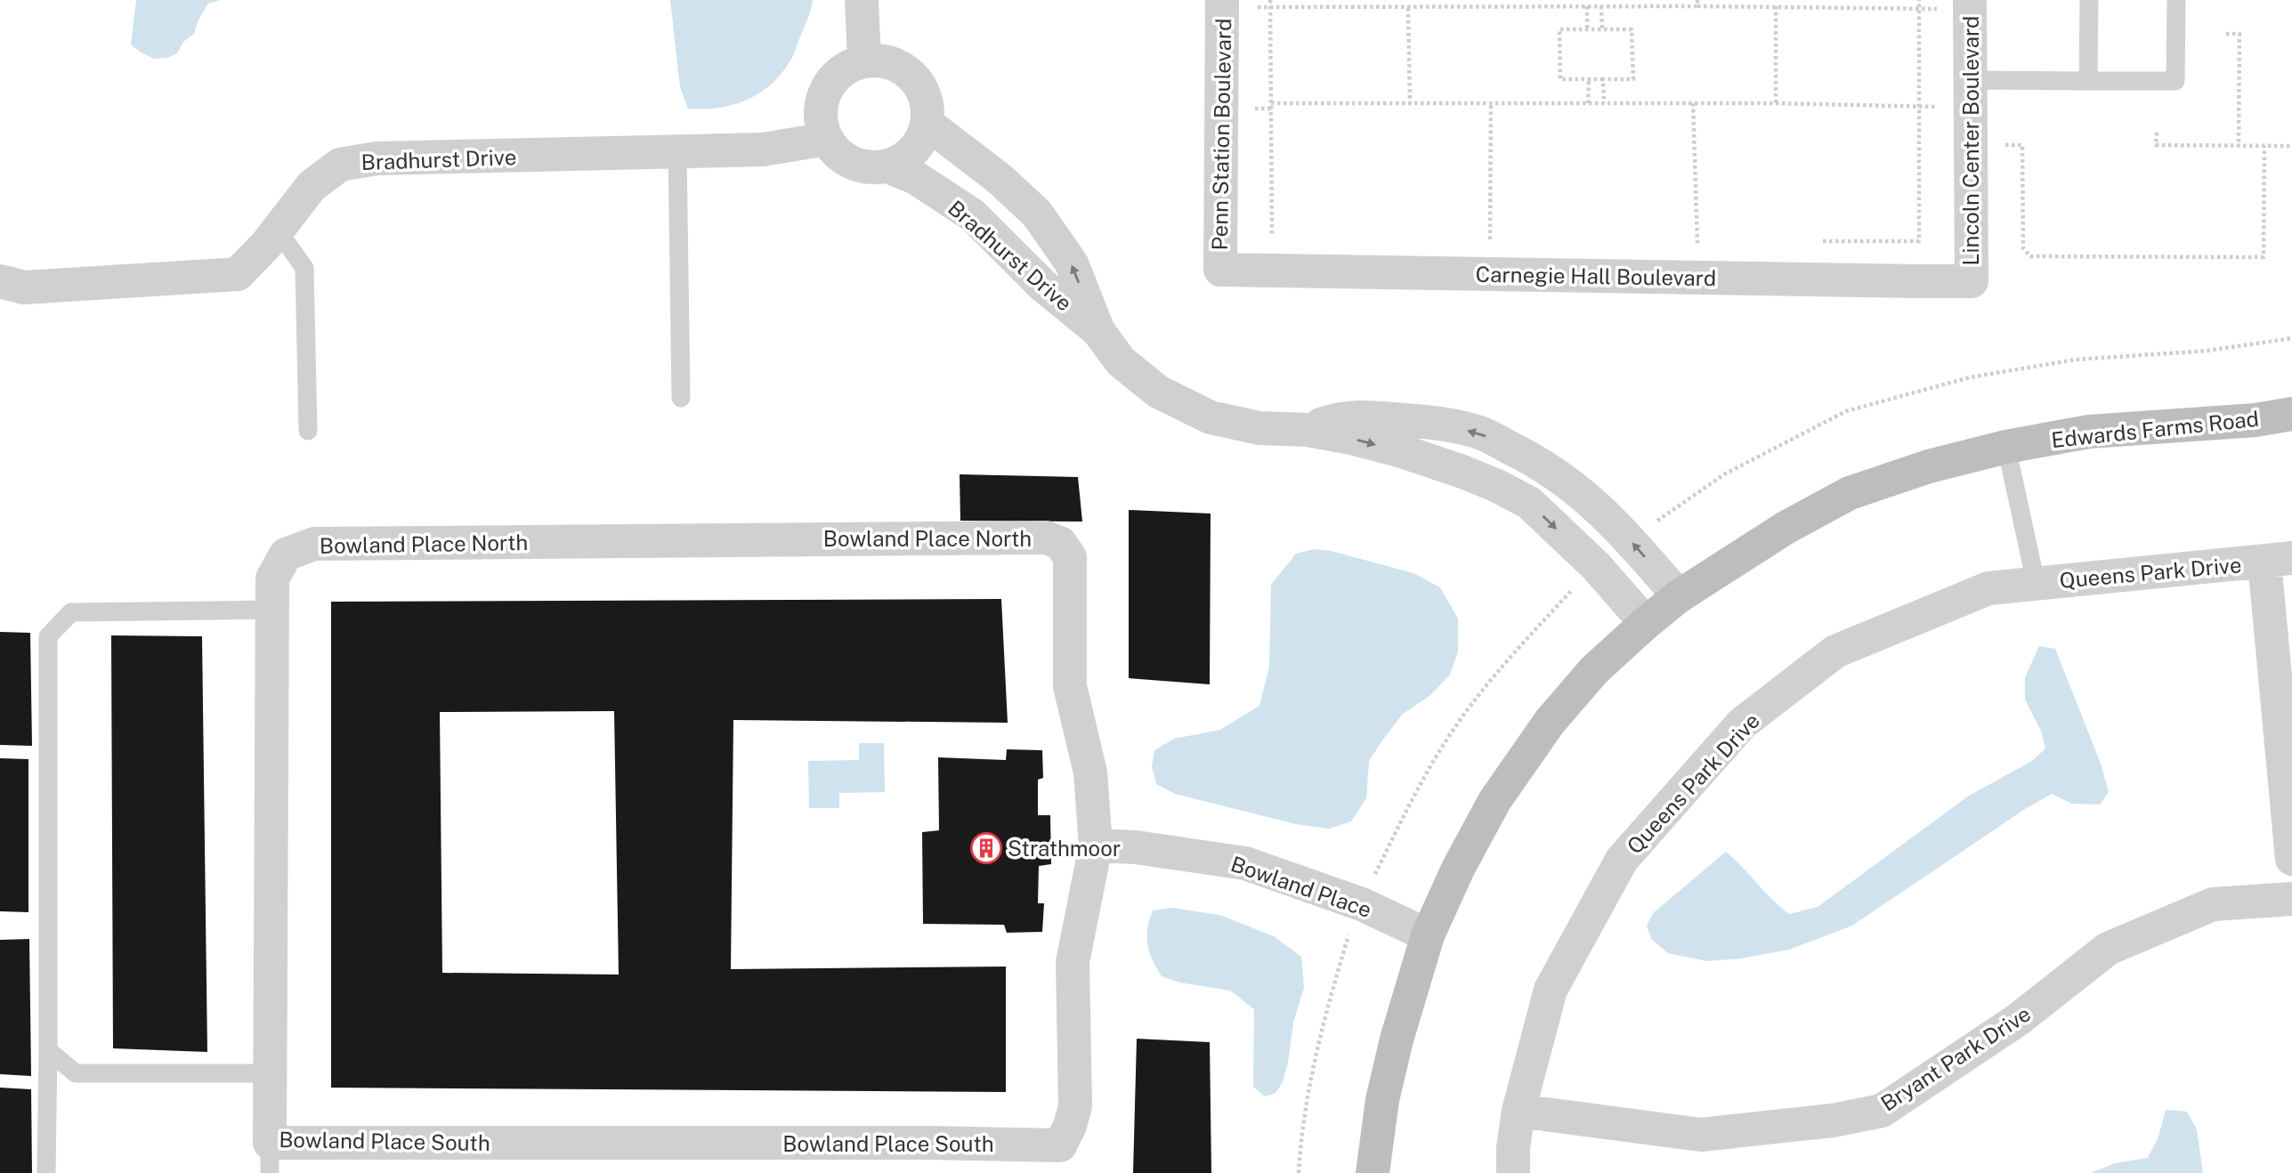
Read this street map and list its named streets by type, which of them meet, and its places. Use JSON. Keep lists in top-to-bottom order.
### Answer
{
  "streets": {
    "street": [
      "Penn Station Boulevard",
      "Lincoln Center Boulevard",
      "Bradhurst Drive",
      "Carnegie Hall Boulevard",
      "Edwards Farms Road",
      "Bowland Place North",
      "Queens Park Drive",
      "Bowland Place",
      "Bryant Park Drive",
      "Bowland Place South"
    ]
  },
  "crossings": [
    ["Penn Station Boulevard", "Carnegie Hall Boulevard"],
    ["Lincoln Center Boulevard", "Carnegie Hall Boulevard"],
    ["Bradhurst Drive", "Edwards Farms Road"],
    ["Edwards Farms Road", "Bowland Place"],
    ["Bowland Place North", "Bowland Place"],
    ["Bowland Place North", "Bowland Place South"],
    ["Queens Park Drive", "Bryant Park Drive"]
  ],
  "places": {
    "building": ["Strathmoor"]
  }
}
